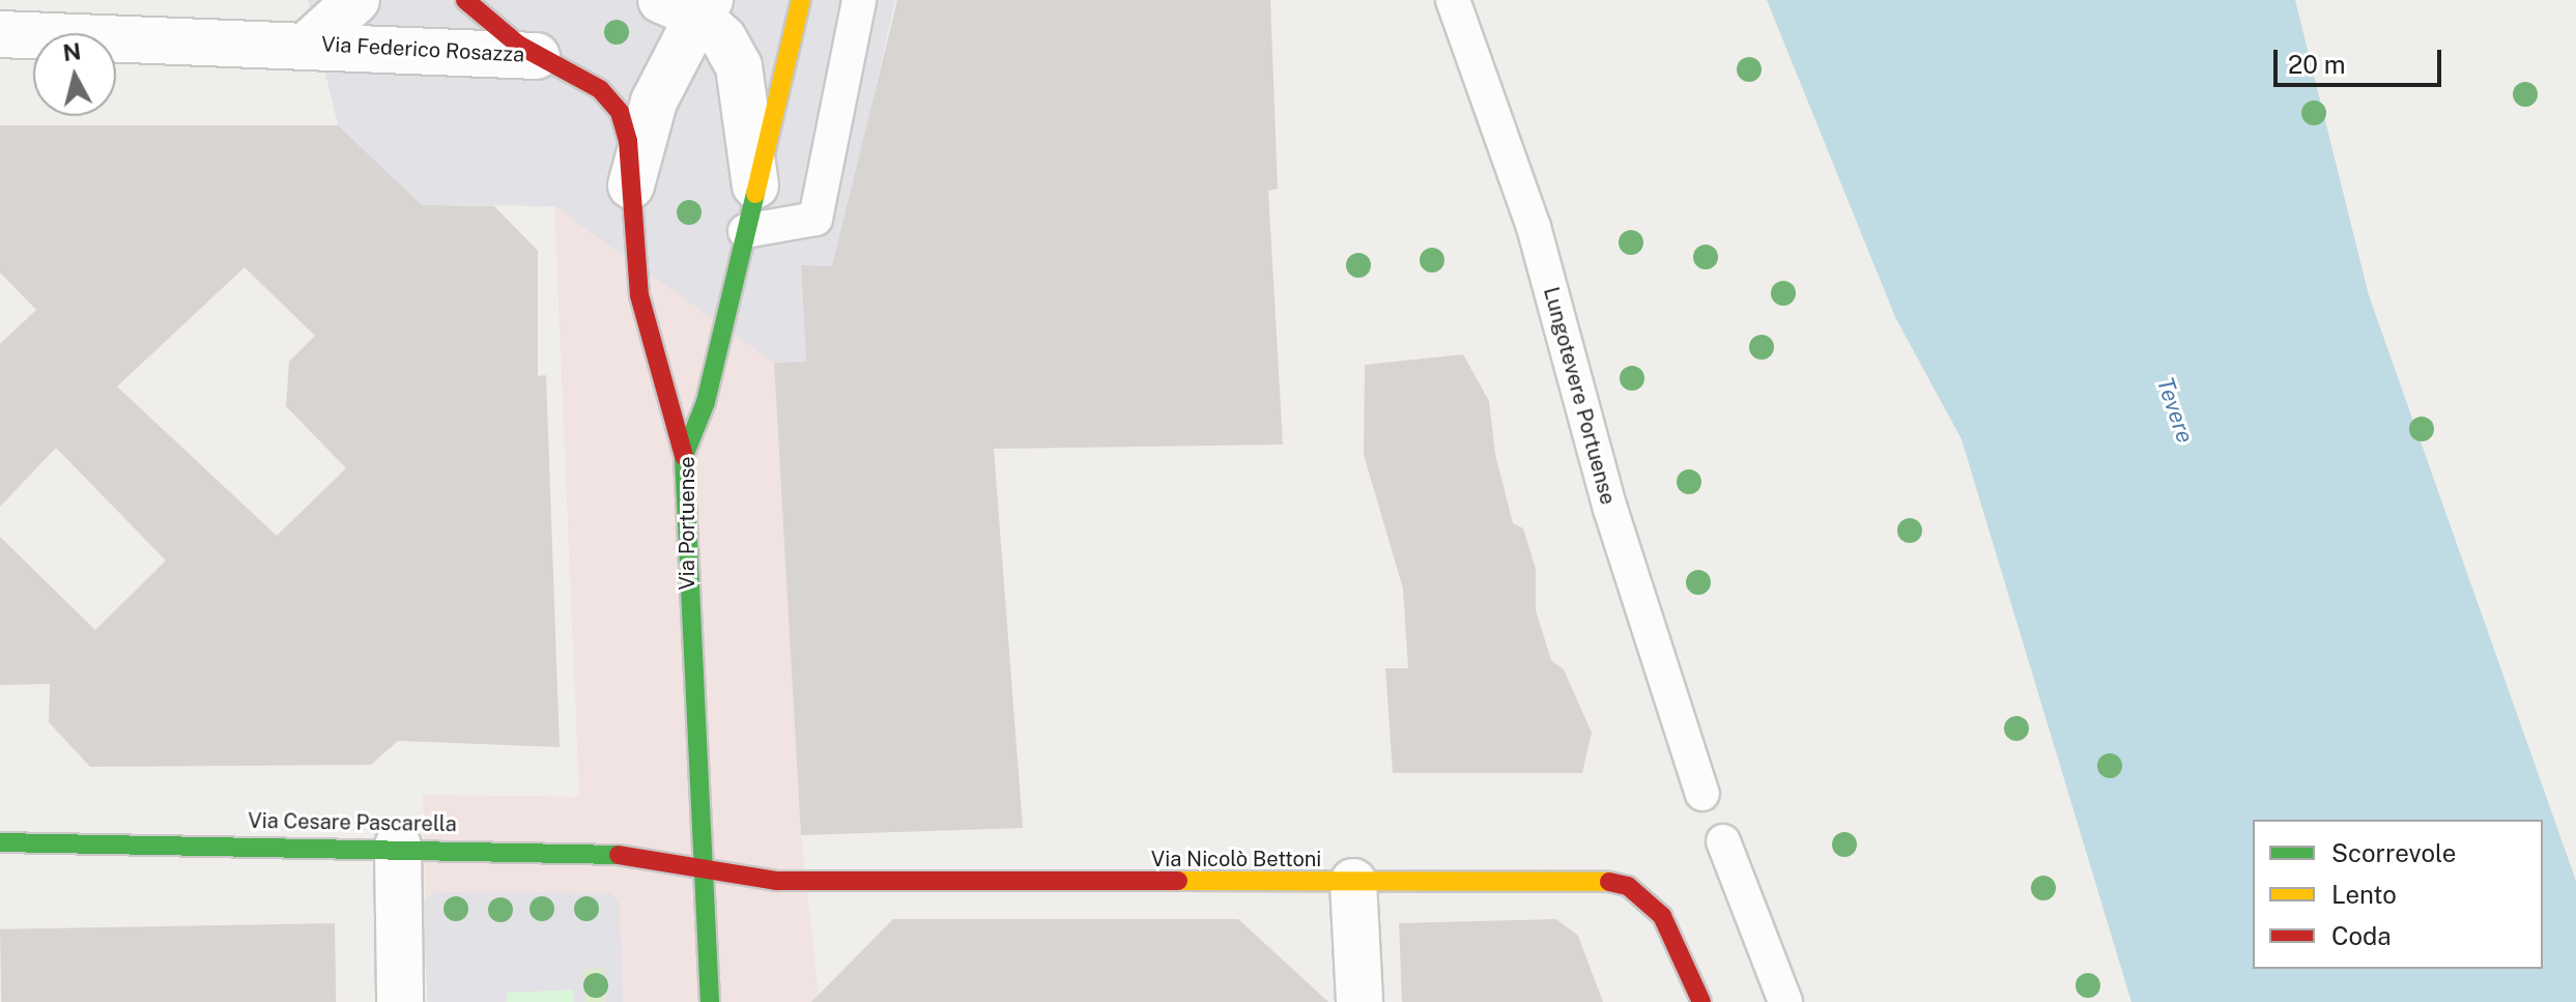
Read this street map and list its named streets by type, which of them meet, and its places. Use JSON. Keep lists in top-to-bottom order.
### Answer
{
  "streets": {
    "street": [
      "Via Federico Rosazza",
      "Via Portuense",
      "Via Cesare Pascarella",
      "Via Nicolò Bettoni"
    ],
    "lane": ["Lungotevere Portuense"]
  },
  "crossings": [
    ["Via Portuense", "Via Cesare Pascarella"],
    ["Via Portuense", "Via Nicolò Bettoni"],
    ["Via Cesare Pascarella", "Via Nicolò Bettoni"]
  ],
  "water": ["Tevere"],
  "legend": ["Scorrevole", "Lento", "Coda"],
  "scale_bar": "20 m",
  "north": "top"
}
